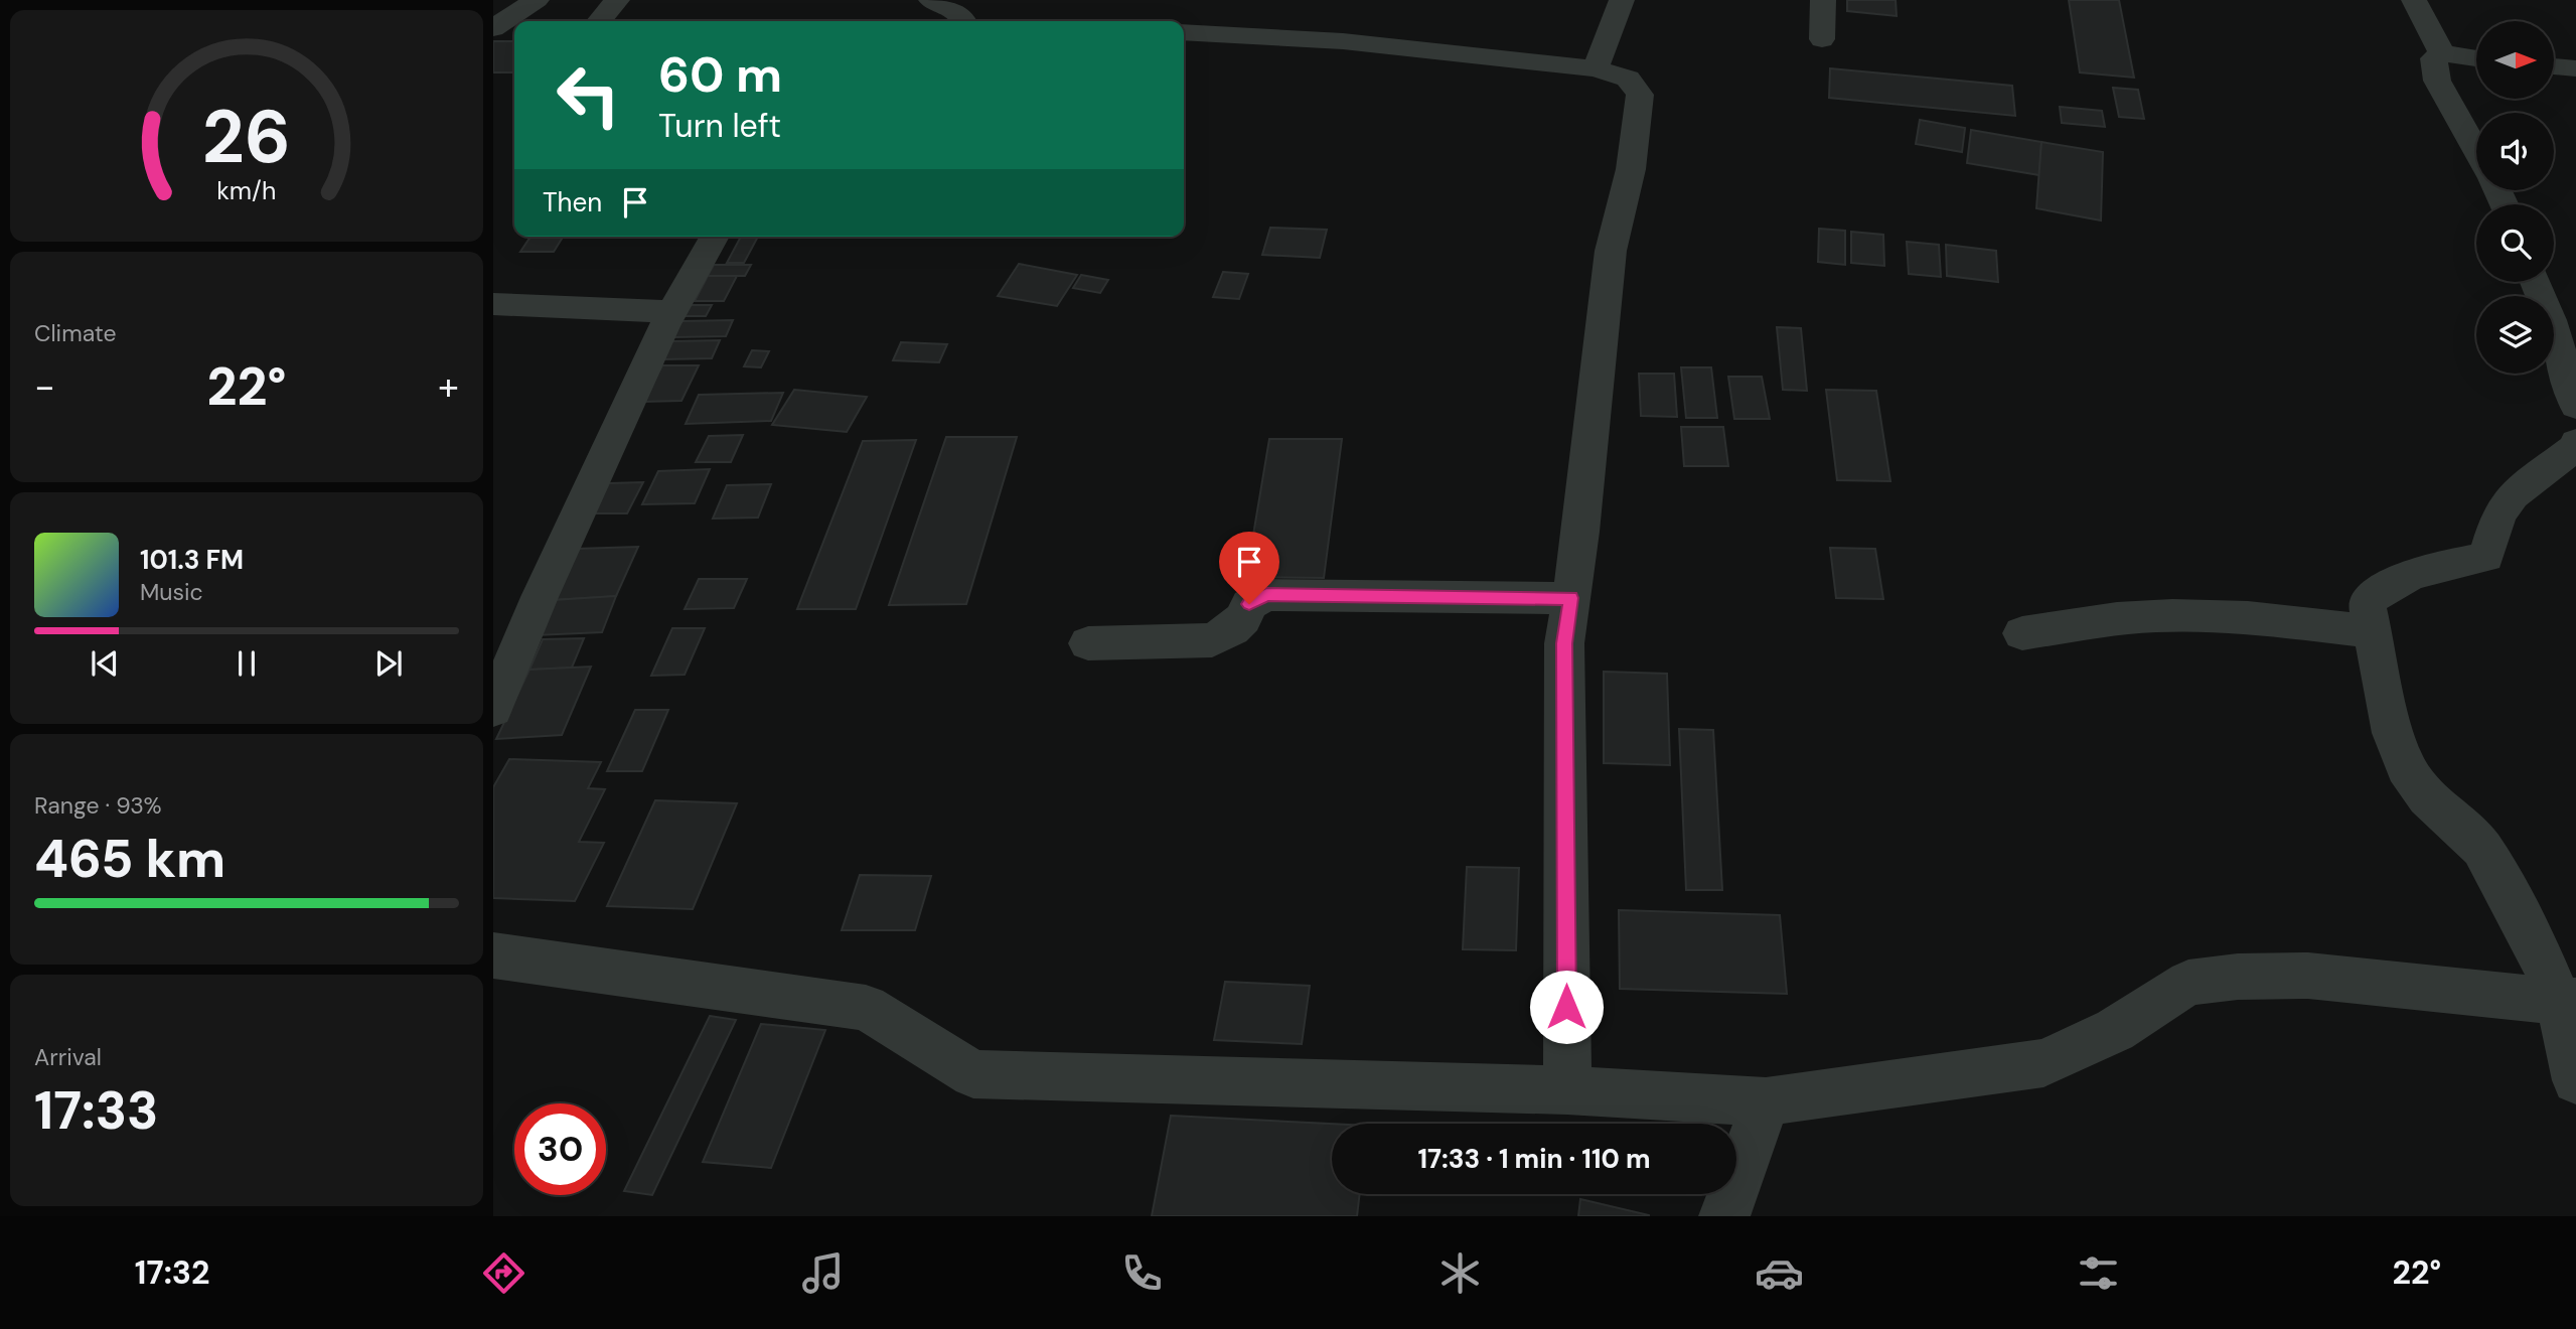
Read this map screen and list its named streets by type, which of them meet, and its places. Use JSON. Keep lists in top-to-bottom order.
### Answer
{
  "north": "right",
  "page": {
    "turn": ["60 m", "Turn left"],
    "then": "Then",
    "tile": [
      "Climate",
      ["Range · 93%", "465 km"],
      ["Arrival", "17:33"]
    ],
    "heat": ["−", "22°", "+"],
    "song": ["101.3 FM", "Music"],
    "limit": "30",
    "trip": "17:33 · 1 min · 110 m",
    "tabs": ["17:32", "22°"],
    "gauge": ["26", "km/h"]
  }
}
